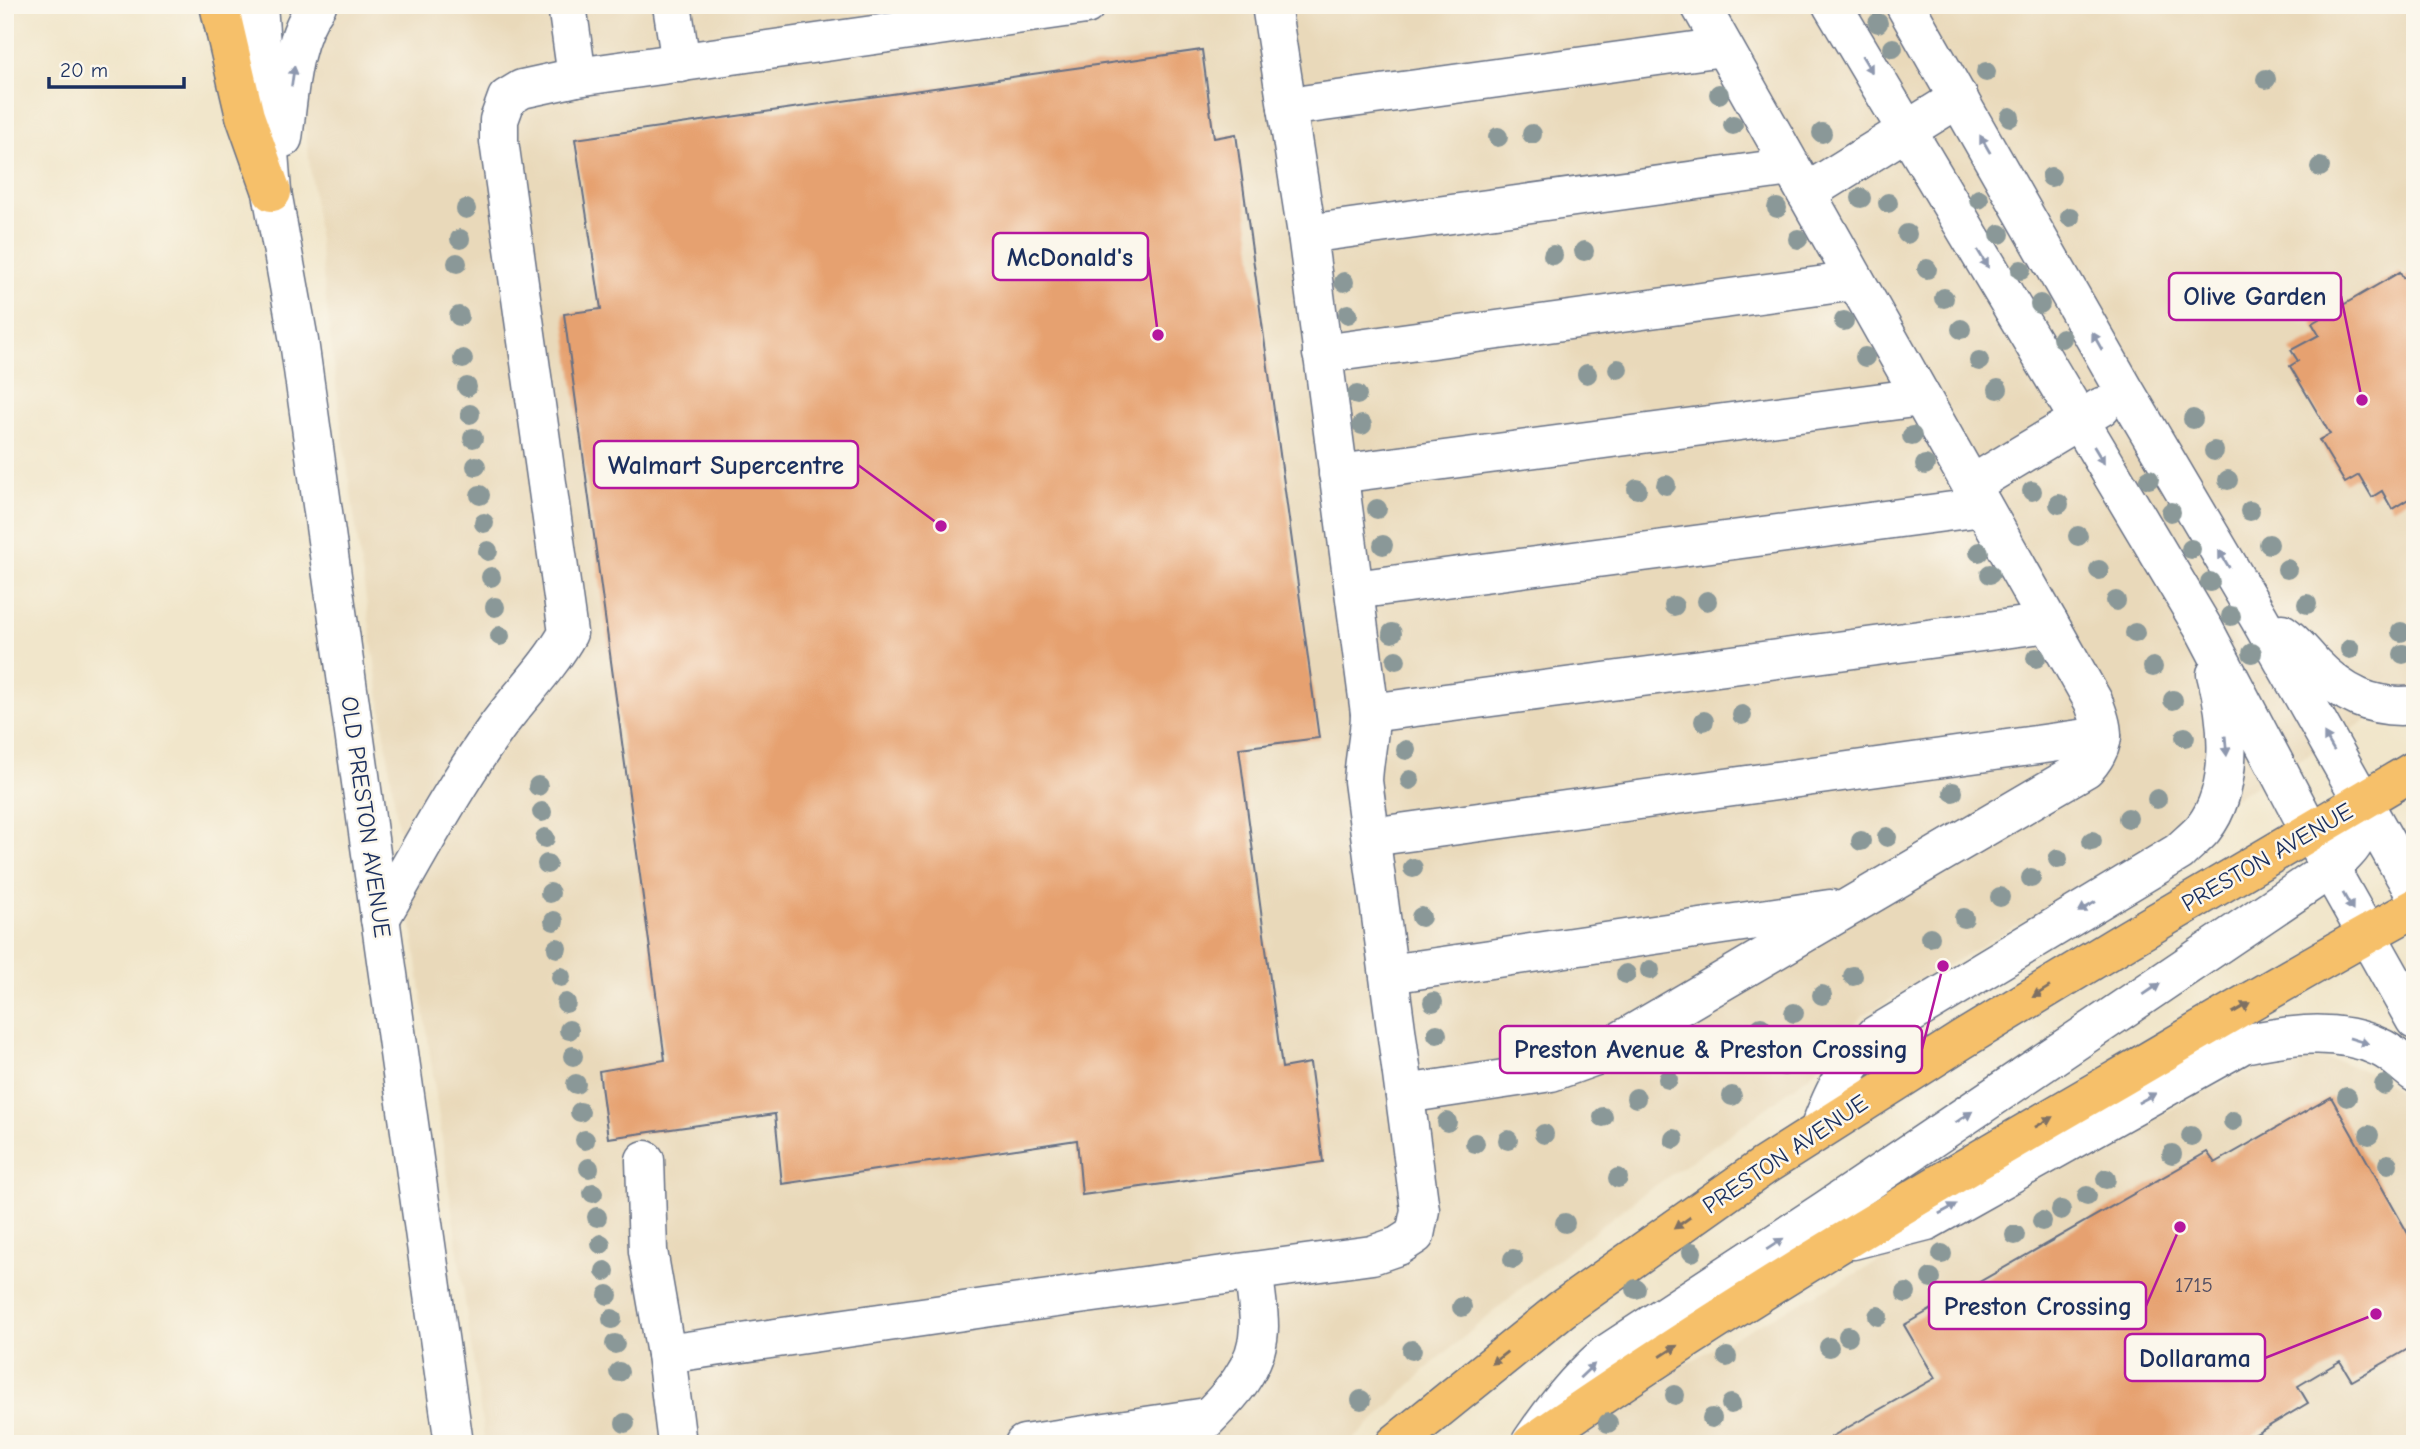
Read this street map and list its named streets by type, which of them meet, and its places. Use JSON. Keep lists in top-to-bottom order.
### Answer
{
  "streets": {
    "main road": ["PRESTON AVENUE"],
    "street": ["OLD PRESTON AVENUE"]
  },
  "places": [
    "McDonald's",
    "Olive Garden",
    "Walmart Supercentre",
    "Preston Avenue & Preston Crossing",
    "Preston Crossing",
    "Dollarama"
  ],
  "house_numbers": ["1715"],
  "scale_bar": "20 m"
}
